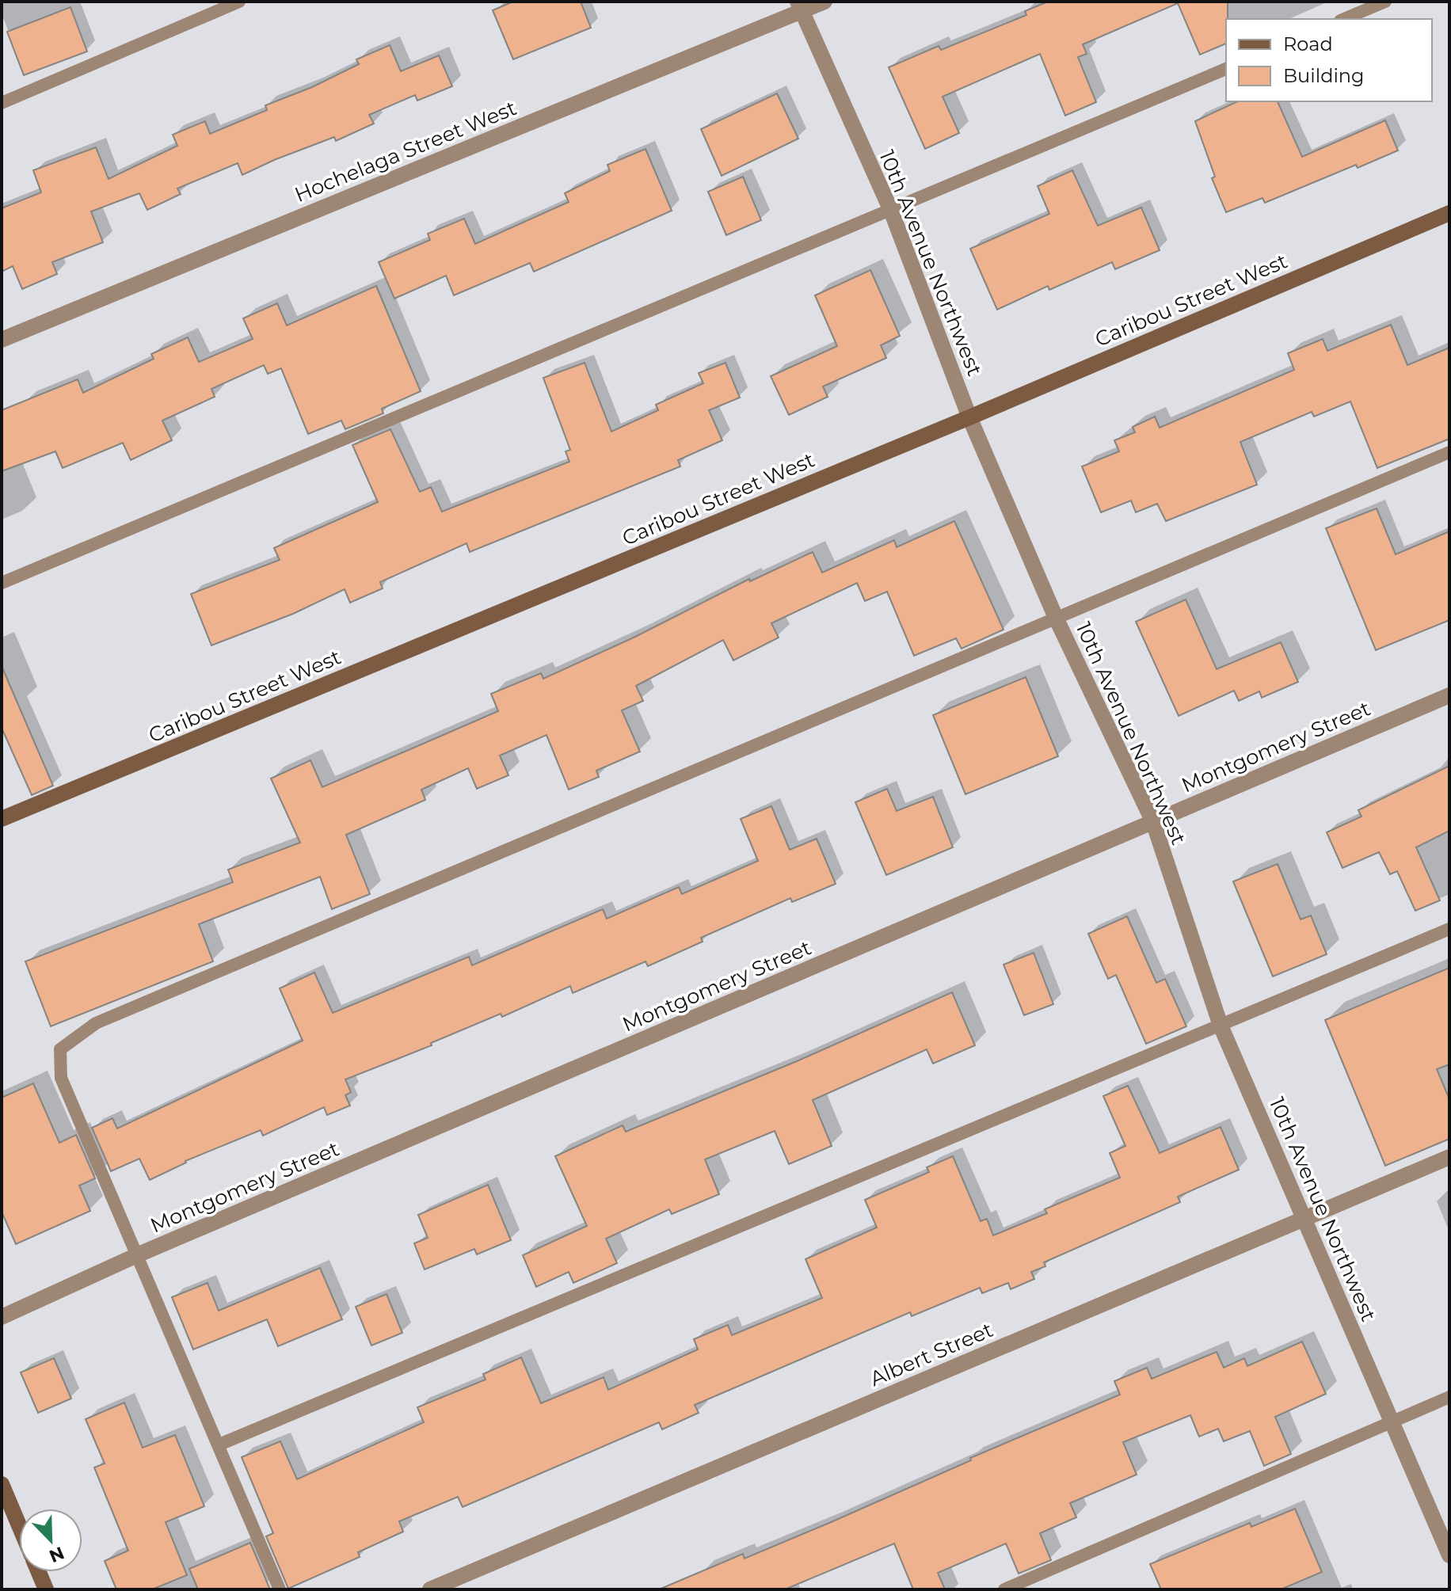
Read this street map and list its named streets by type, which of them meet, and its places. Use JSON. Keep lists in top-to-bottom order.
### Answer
{
  "streets": {
    "street": [
      "Hochelaga Street West",
      "10th Avenue Northwest",
      "Caribou Street West",
      "Montgomery Street",
      "Albert Street"
    ]
  },
  "crossings": [
    ["Hochelaga Street West", "10th Avenue Northwest"],
    ["10th Avenue Northwest", "Caribou Street West"],
    ["10th Avenue Northwest", "Montgomery Street"],
    ["10th Avenue Northwest", "Albert Street"]
  ],
  "legend": ["Road", "Building"],
  "north": "bottom right"
}
